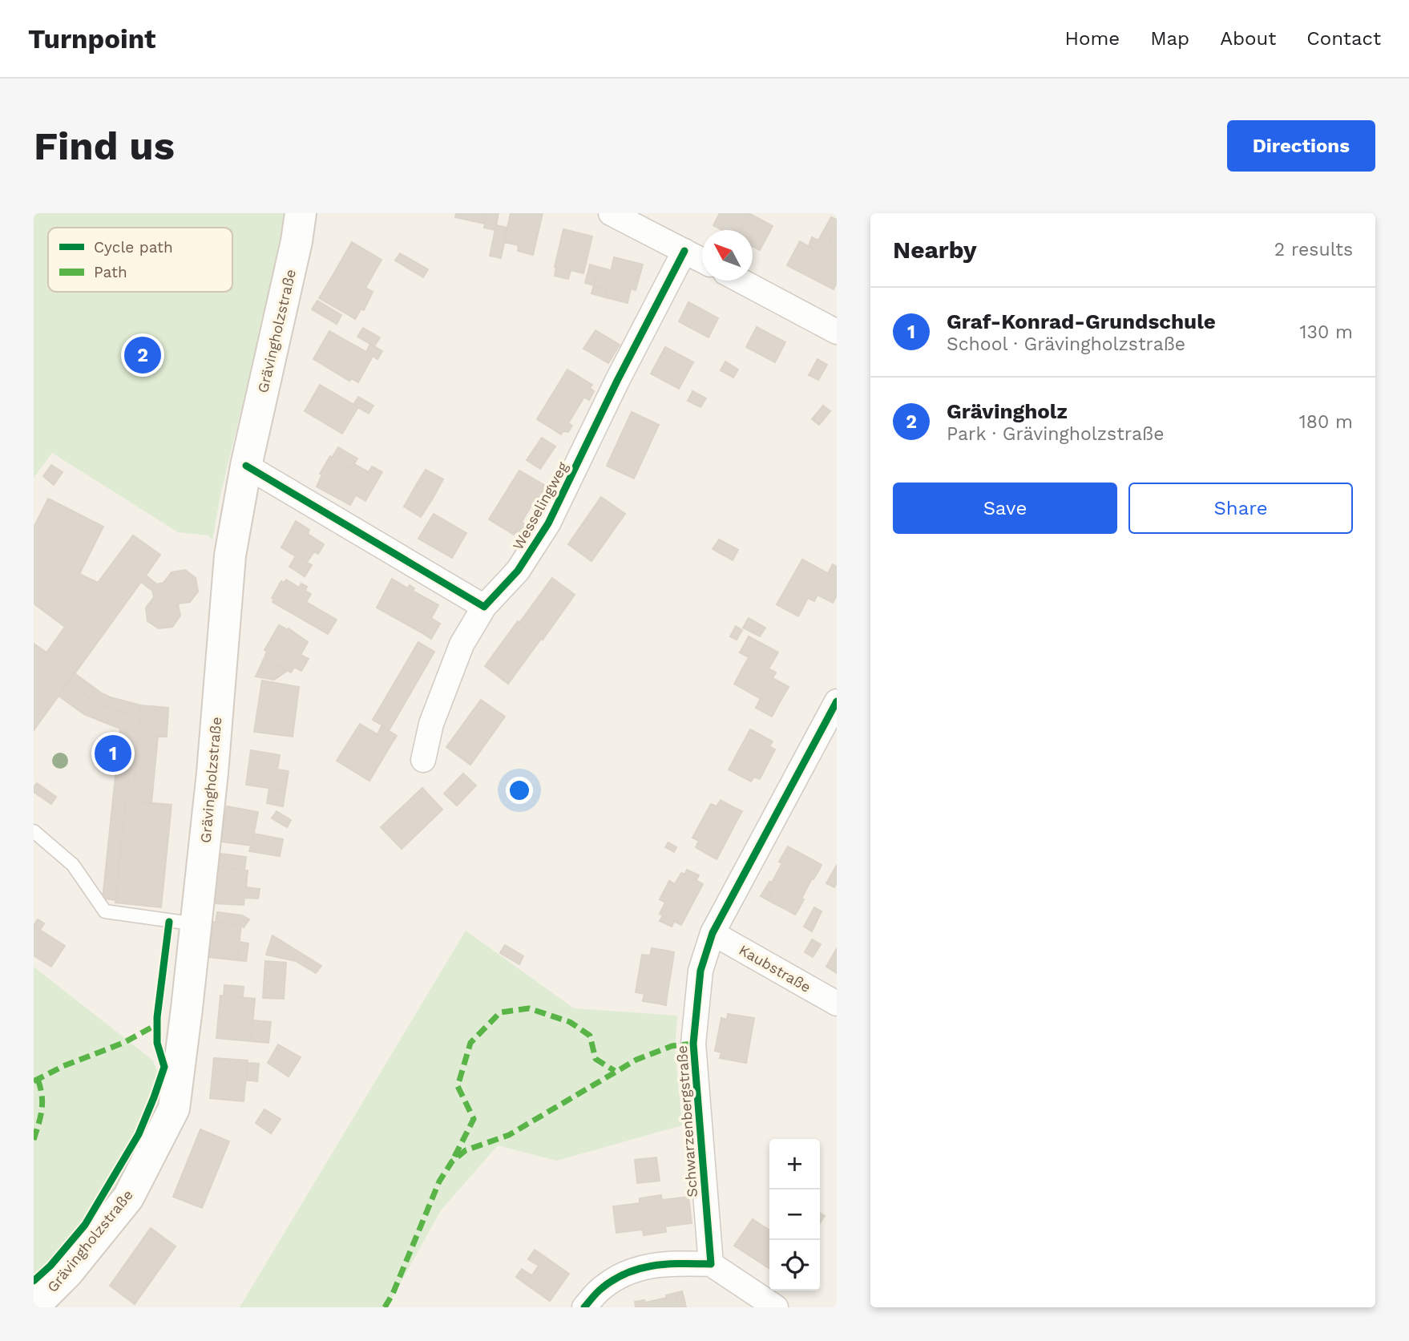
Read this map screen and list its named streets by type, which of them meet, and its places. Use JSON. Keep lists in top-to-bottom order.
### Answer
{
  "streets": {
    "main road": ["Grävingholzstraße"],
    "street": ["Wesselingweg", "Kaubstraße", "Schwarzenbergstraße"]
  },
  "crossings": [
    ["Kaubstraße", "Schwarzenbergstraße"]
  ],
  "legend": ["Cycle path", "Path"],
  "north": "top left",
  "page": {
    "header": "Turnpoint",
    "nav": [
      "Home",
      "Map",
      "About",
      "Contact"
    ],
    "buttons": [
      "Directions",
      ["Save", "Share"]
    ],
    "title": "Find us",
    "heading": ["Nearby", "2 results"],
    "list": [
      {
        "mark": "1",
        "name": "Graf-Konrad-Grundschule",
        "note": "School · Grävingholzstraße",
        "value": "130 m"
      },
      {
        "mark": "2",
        "name": "Grävingholz",
        "note": "Park · Grävingholzstraße",
        "value": "180 m"
      }
    ],
    "pins": ["2", "1"],
    "map_buttons": ["+", "−"]
  }
}
